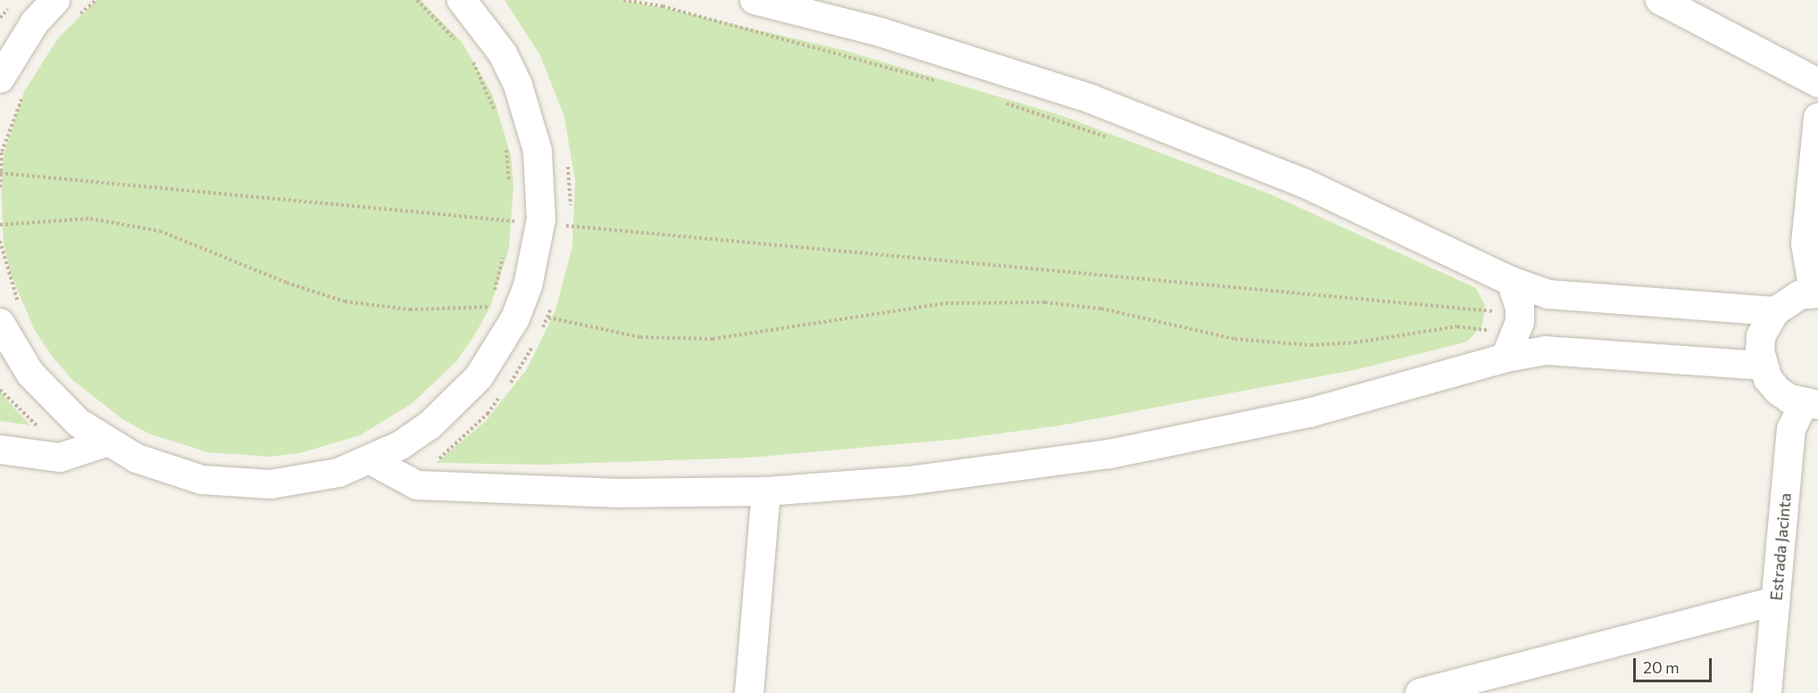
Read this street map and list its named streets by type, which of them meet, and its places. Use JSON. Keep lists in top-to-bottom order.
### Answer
{
  "streets": {
    "street": ["Estrada Jacinta"]
  },
  "scale_bar": "20 m"
}
